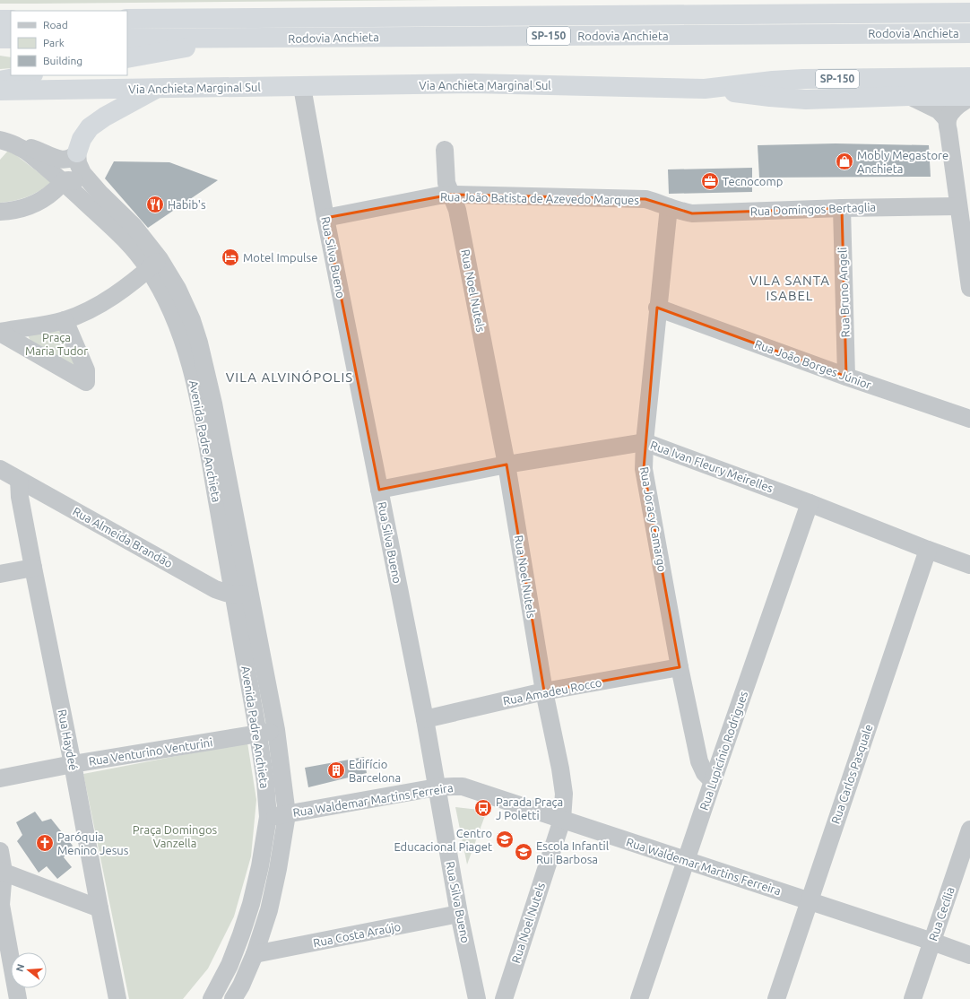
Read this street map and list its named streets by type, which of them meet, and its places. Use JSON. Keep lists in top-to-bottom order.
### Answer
{
  "streets": {
    "highway": ["Rodovia Anchieta", "SP-150", "Via Anchieta Marginal Sul"],
    "street": [
      "Rua João Batista de Azevedo Marques",
      "Rua Domingos Bertaglia",
      "Rua Silva Bueno",
      "Rua Noel Nutels",
      "Rua Bruno Angeli",
      "Rua João Borges Júnior",
      "Avenida Padre Anchieta",
      "Rua Ivan Fleury Meirelles",
      "Rua Joracy Camargo",
      "Rua Almeida Brandão",
      "Rua Amadeu Rocco",
      "Rua Haydeé",
      "Rua Lupicínio Rodrigues",
      "Rua Venturino Venturini",
      "Rua Carlos Pasquale",
      "Rua Waldemar Martins Ferreira",
      "Rua Cecília",
      "Rua Costa Araújo"
    ]
  },
  "crossings": [
    ["Via Anchieta Marginal Sul", "Rua Silva Bueno"],
    ["Rua João Batista de Azevedo Marques", "Rua Domingos Bertaglia"],
    ["Rua João Batista de Azevedo Marques", "Rua Silva Bueno"],
    ["Rua João Batista de Azevedo Marques", "Rua Noel Nutels"],
    ["Rua João Batista de Azevedo Marques", "Rua Joracy Camargo"],
    ["Rua Domingos Bertaglia", "Rua Bruno Angeli"],
    ["Rua Domingos Bertaglia", "Rua Joracy Camargo"],
    ["Rua Silva Bueno", "Rua Ivan Fleury Meirelles"],
    ["Rua Silva Bueno", "Rua Amadeu Rocco"],
    ["Rua Silva Bueno", "Rua Waldemar Martins Ferreira"],
    ["Rua Silva Bueno", "Rua Costa Araújo"],
    ["Rua Noel Nutels", "Rua Ivan Fleury Meirelles"],
    ["Rua Noel Nutels", "Rua Amadeu Rocco"],
    ["Rua Noel Nutels", "Rua Waldemar Martins Ferreira"],
    ["Rua Bruno Angeli", "Rua João Borges Júnior"],
    ["Rua João Borges Júnior", "Rua Joracy Camargo"],
    ["Avenida Padre Anchieta", "Rua Almeida Brandão"],
    ["Avenida Padre Anchieta", "Rua Venturino Venturini"],
    ["Avenida Padre Anchieta", "Rua Waldemar Martins Ferreira"],
    ["Avenida Padre Anchieta", "Rua Costa Araújo"],
    ["Rua Ivan Fleury Meirelles", "Rua Joracy Camargo"],
    ["Rua Ivan Fleury Meirelles", "Rua Lupicínio Rodrigues"],
    ["Rua Ivan Fleury Meirelles", "Rua Carlos Pasquale"],
    ["Rua Joracy Camargo", "Rua Amadeu Rocco"],
    ["Rua Joracy Camargo", "Rua Lupicínio Rodrigues"],
    ["Rua Almeida Brandão", "Rua Haydeé"],
    ["Rua Haydeé", "Rua Venturino Venturini"],
    ["Rua Lupicínio Rodrigues", "Rua Waldemar Martins Ferreira"],
    ["Rua Carlos Pasquale", "Rua Waldemar Martins Ferreira"],
    ["Rua Waldemar Martins Ferreira", "Rua Cecília"]
  ],
  "districts": ["VILA SANTA ISABEL", "VILA ALVINÓPOLIS"],
  "parks": ["Praça Maria Tudor", "Praça Domingos Vanzella"],
  "places": {
    "shop": ["Mobly Megastore Anchieta"],
    "office": ["Tecnocomp"],
    "restaurant": ["Habib's"],
    "hotel": ["Motel Impulse"],
    "building": ["Edifício Barcelona"],
    "bus stop": ["Parada Praça J Poletti"],
    "school or university": ["Centro Educacional Piaget", "Escola Infantil Rui Barbosa"],
    "church": ["Paróquia Menino Jesus"]
  },
  "legend": ["Road", "Park", "Building"],
  "north": "left"
}
